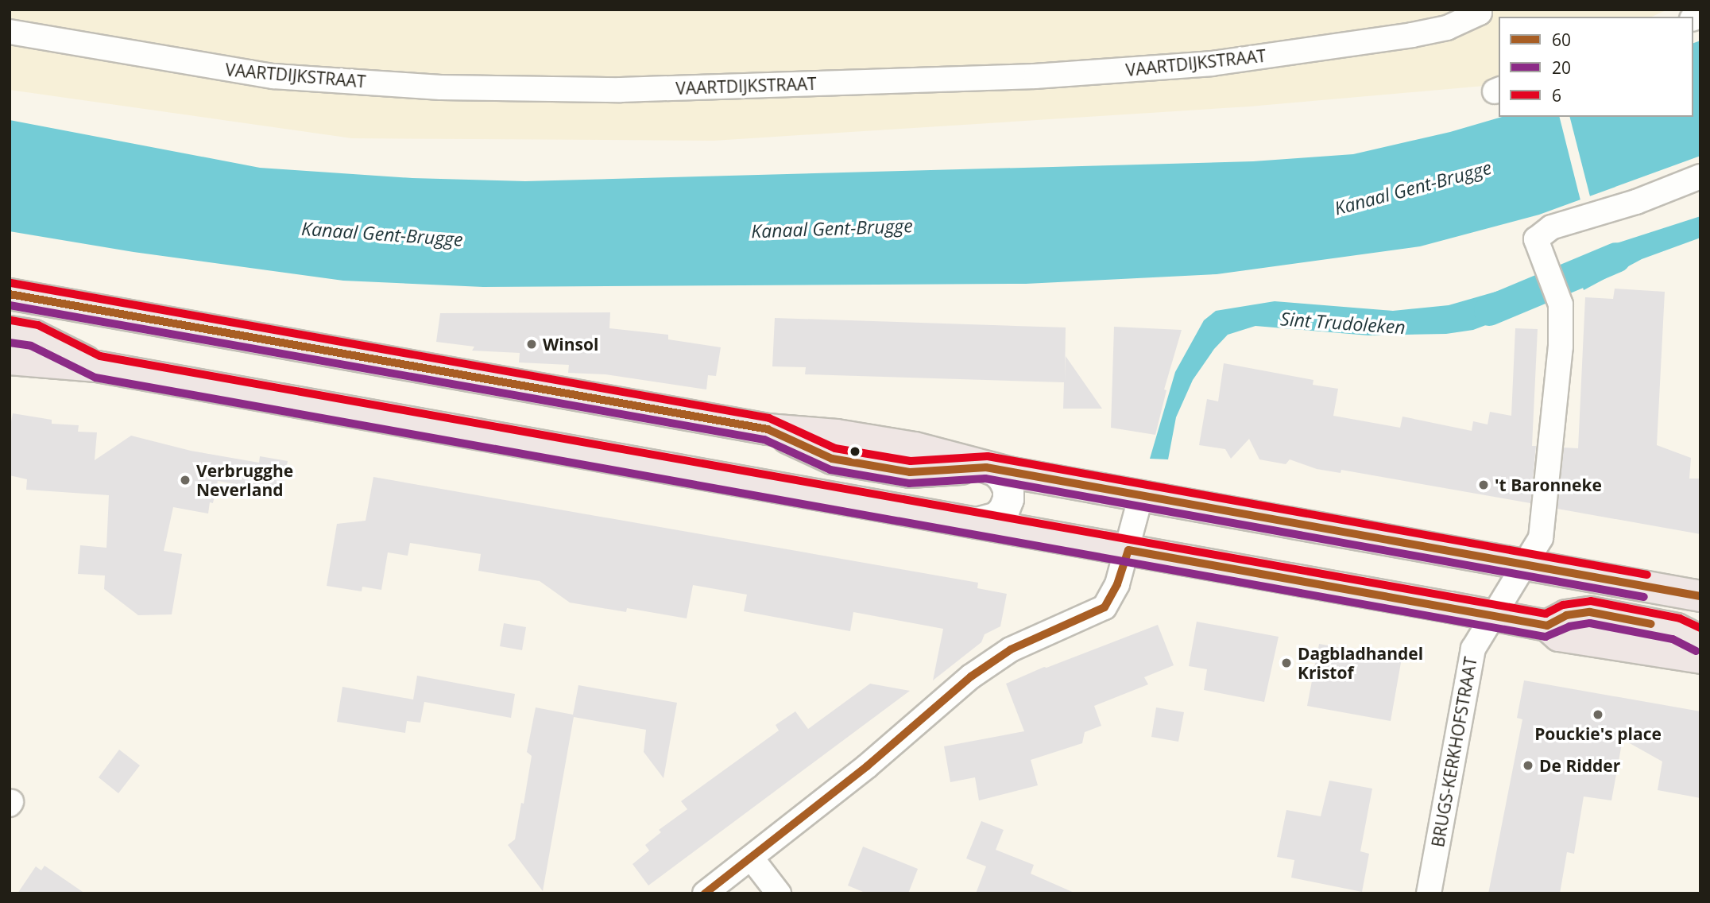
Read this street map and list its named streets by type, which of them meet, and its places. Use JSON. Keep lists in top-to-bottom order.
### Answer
{
  "streets": {
    "street": ["VAARTDIJKSTRAAT", "BRUGS-KERKHOFSTRAAT"]
  },
  "water": ["Kanaal Gent-Brugge", "Sint Trudoleken"],
  "places": [
    "Winsol",
    "Verbrugghe Neverland",
    "'t Baronneke",
    "Dagbladhandel Kristof",
    "Pouckie's place",
    "De Ridder"
  ],
  "lines": ["transit line 6", "transit line 60", "transit line 20"],
  "legend": ["60", "20", "6"]
}
